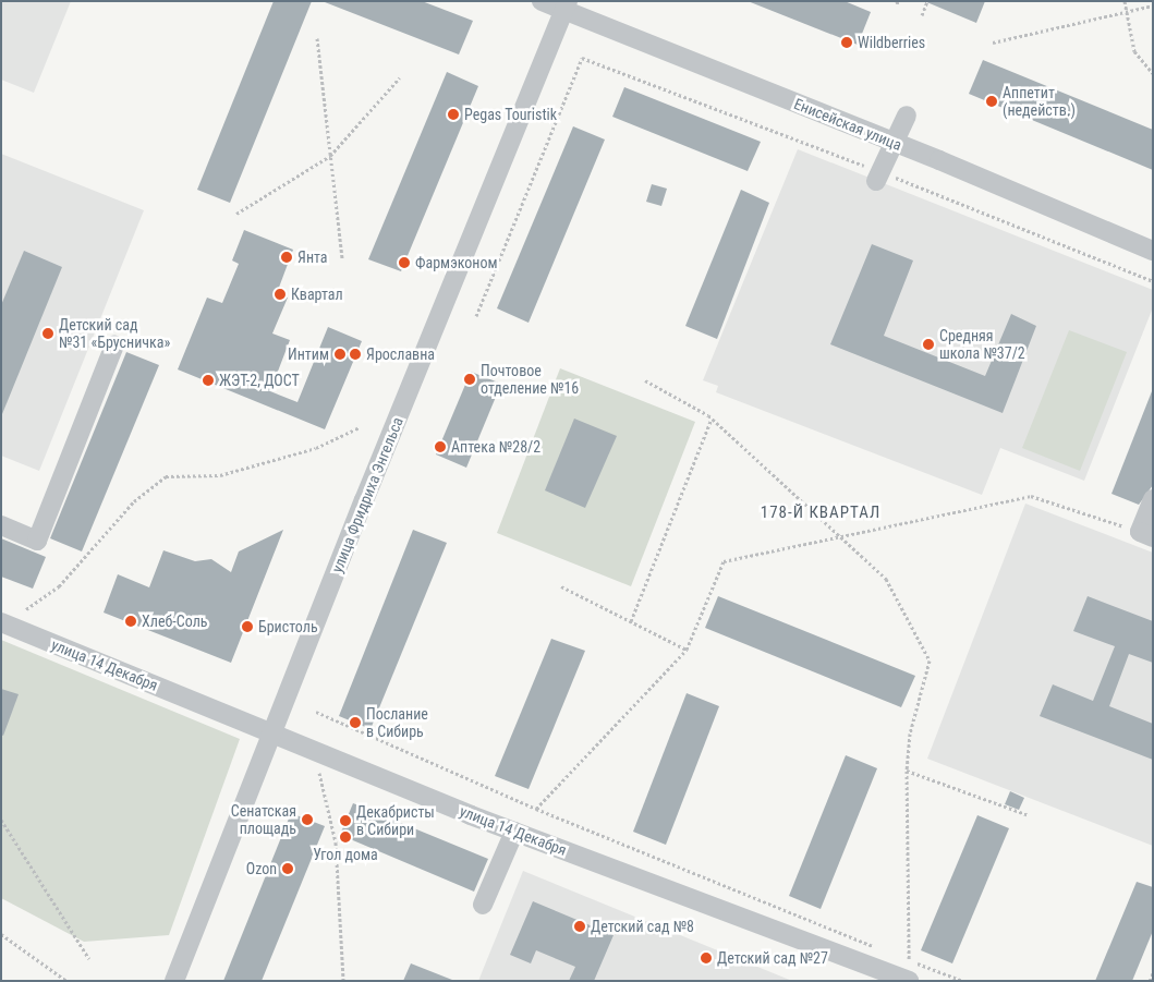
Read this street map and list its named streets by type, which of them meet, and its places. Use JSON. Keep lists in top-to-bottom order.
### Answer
{
  "streets": {
    "street": ["Енисейская улица", "улица Фридриха Энгельса", "улица 14 Декабря"]
  },
  "crossings": [
    ["Енисейская улица", "улица Фридриха Энгельса"],
    ["улица Фридриха Энгельса", "улица 14 Декабря"]
  ],
  "districts": ["178-Й КВАРТАЛ"],
  "places": [
    "Wildberries",
    "Аппетит (недейств.)",
    "Pegas Touristik",
    "Янта",
    "Фармэконом",
    "Квартал",
    "Детский сад №31 «Брусничка»",
    "Средняя школа №37/2",
    "Интим",
    "Ярославна",
    "Почтовое отделение №16",
    "ЖЭТ-2, ДОСТ",
    "Аптека №28/2",
    "Хлеб-Соль",
    "Бристоль",
    "Послание в Сибирь",
    "Сенатская площадь",
    "Декабристы в Сибири",
    "Угол дома",
    "Ozon",
    "Детский сад №8",
    "Детский сад №27"
  ]
}
